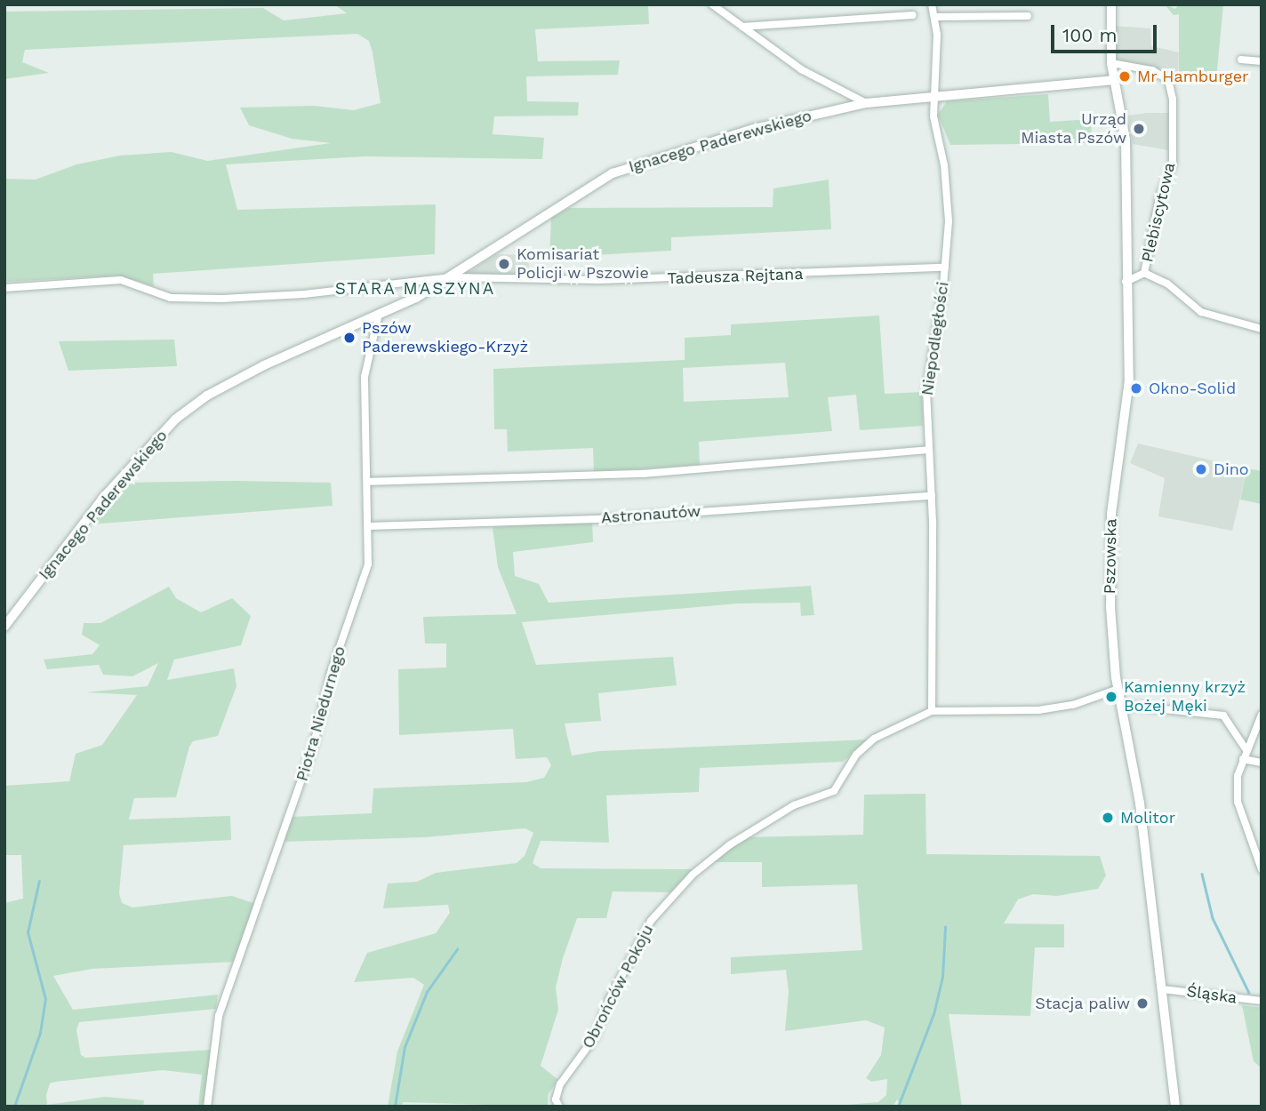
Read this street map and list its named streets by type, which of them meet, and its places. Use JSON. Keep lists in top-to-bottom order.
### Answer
{
  "streets": {
    "main road": ["Pszowska"],
    "street": [
      "Ignacego Paderewskiego",
      "Plebiscytowa",
      "Tadeusza Rejtana",
      "Niepodległości",
      "Astronautów",
      "Piotra Niedurnego",
      "Obrońców Pokoju",
      "Śląska"
    ]
  },
  "crossings": [
    ["Ignacego Paderewskiego", "Tadeusza Rejtana"],
    ["Ignacego Paderewskiego", "Niepodległości"],
    ["Ignacego Paderewskiego", "Pszowska"],
    ["Ignacego Paderewskiego", "Piotra Niedurnego"],
    ["Plebiscytowa", "Pszowska"],
    ["Tadeusza Rejtana", "Niepodległości"],
    ["Niepodległości", "Astronautów"],
    ["Niepodległości", "Obrońców Pokoju"],
    ["Astronautów", "Piotra Niedurnego"],
    ["Pszowska", "Obrońców Pokoju"],
    ["Pszowska", "Śląska"]
  ],
  "districts": ["STARA MASZYNA"],
  "places": [
    "Mr Hamburger",
    "Urząd Miasta Pszów",
    "Komisariat Policji w Pszowie",
    "Pszów Paderewskiego-Krzyż",
    "Okno-Solid",
    "Dino",
    "Kamienny krzyż Bożej Męki",
    "Molitor",
    "Stacja paliw"
  ],
  "scale_bar": "100 m"
}
